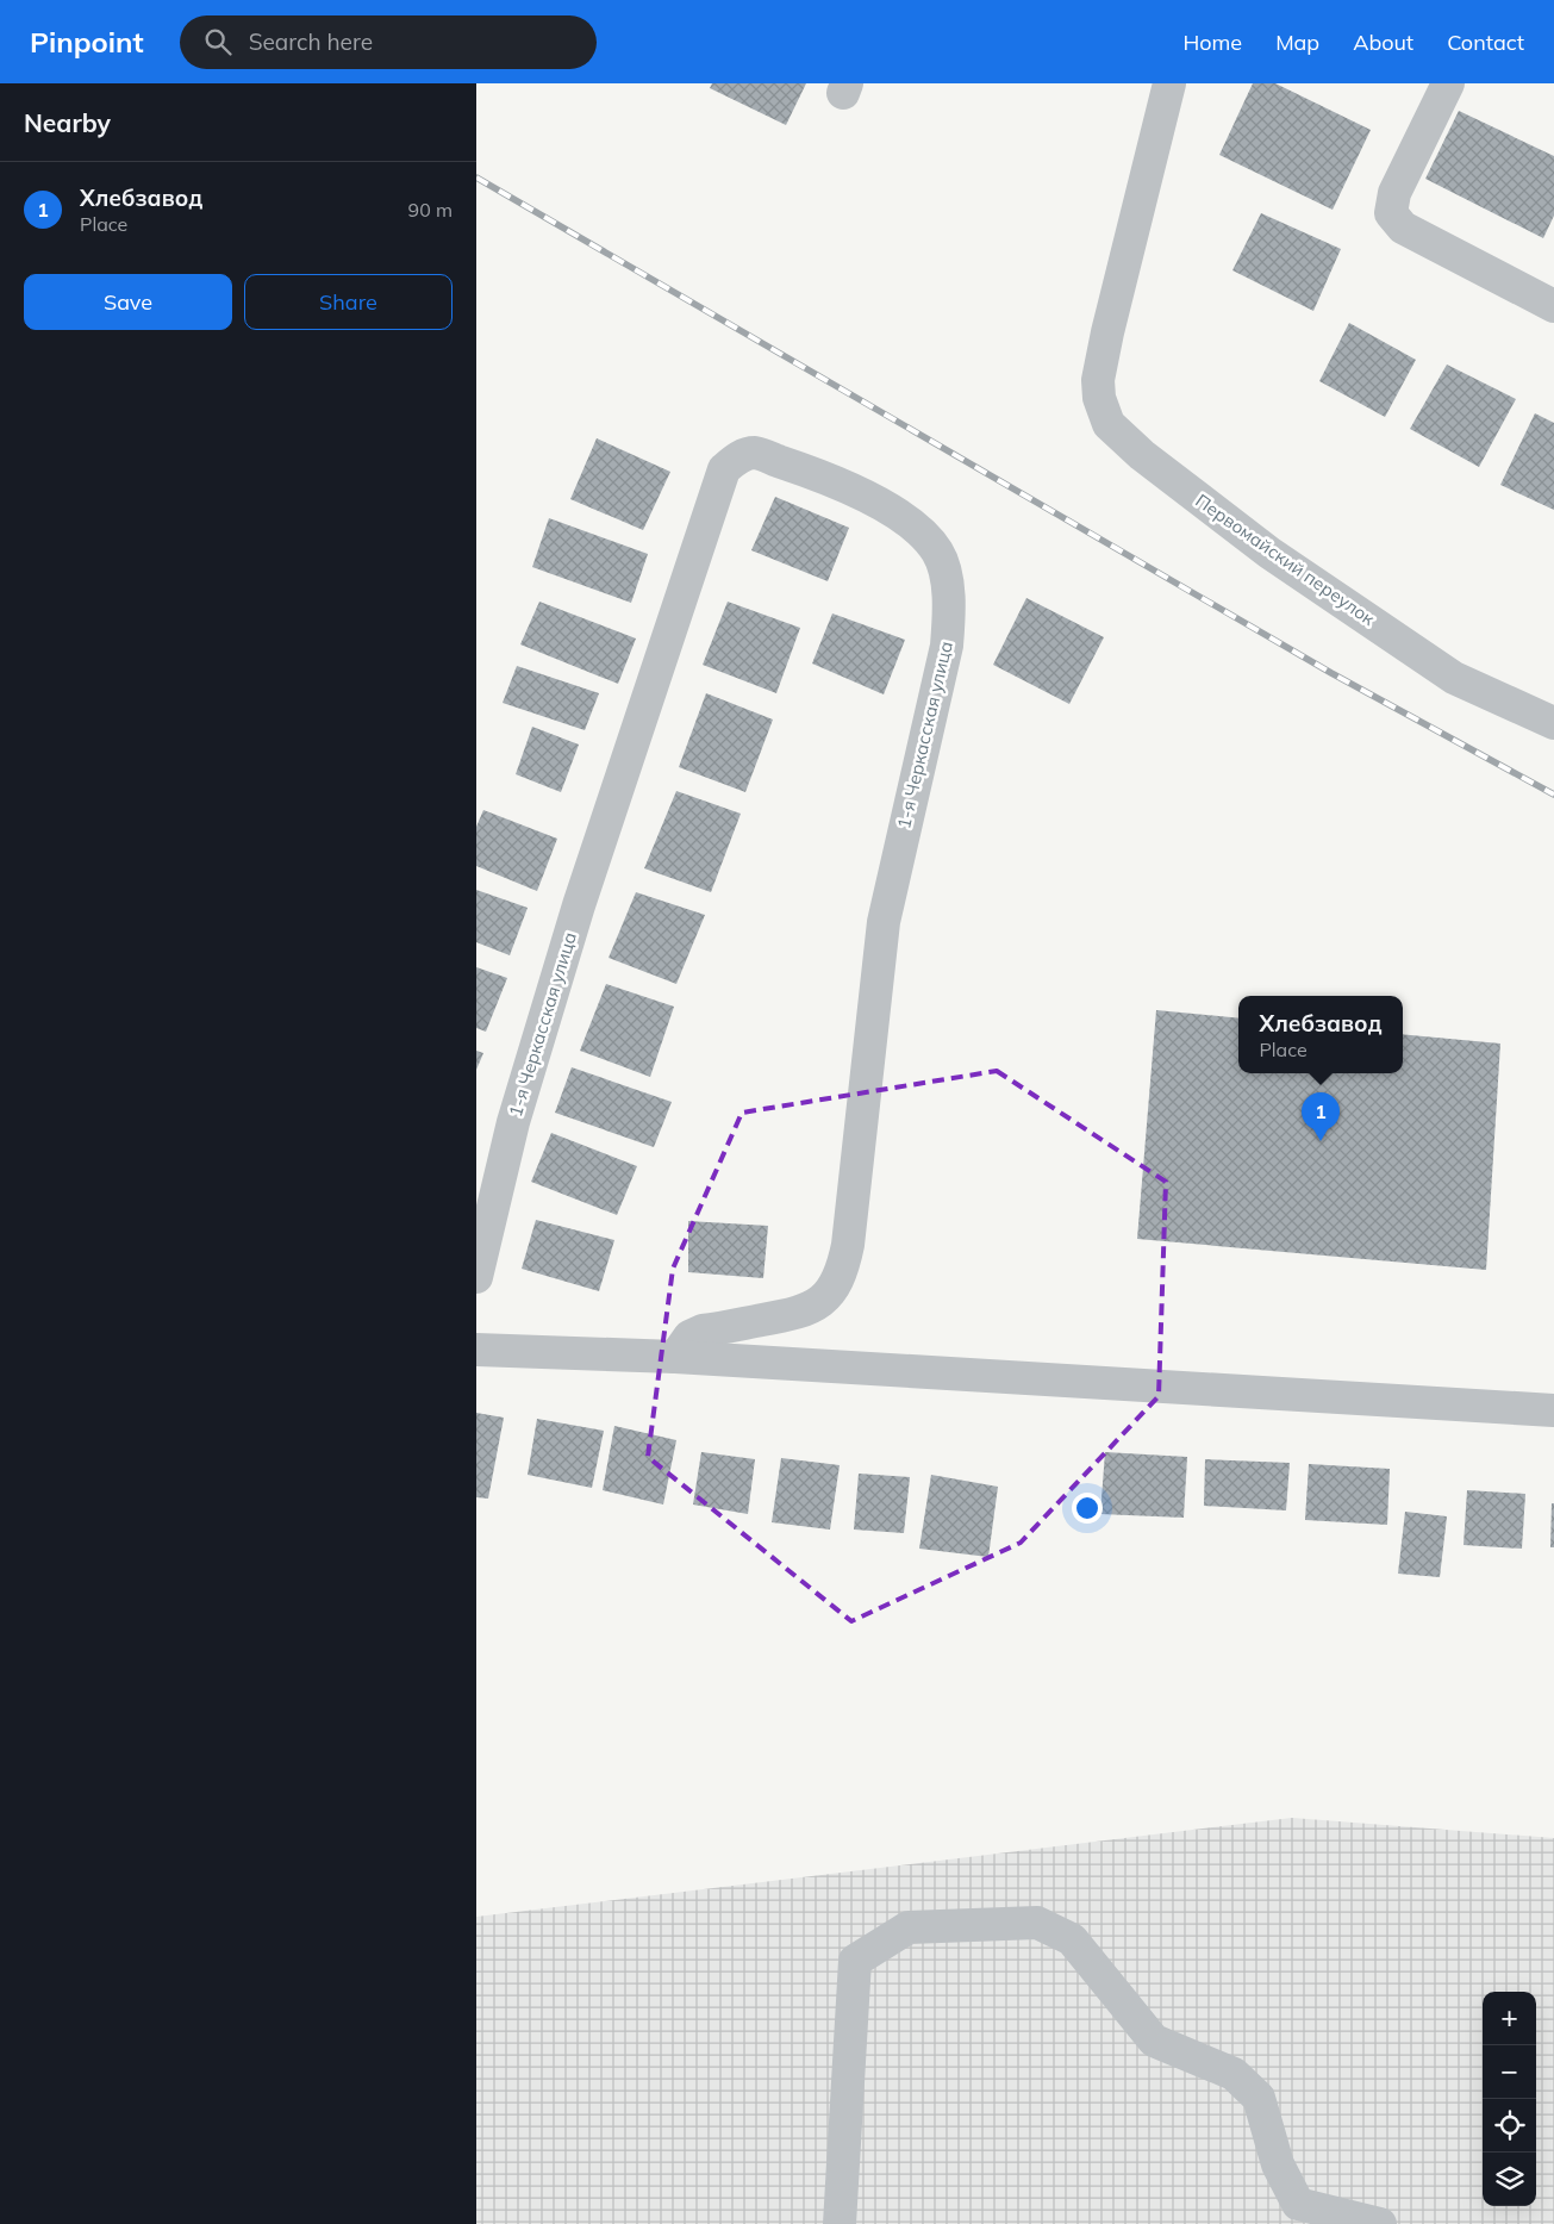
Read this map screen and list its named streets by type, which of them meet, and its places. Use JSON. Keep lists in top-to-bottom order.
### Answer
{
  "streets": {
    "street": ["Первомайский переулок", "1-я Черкасская улица"]
  },
  "page": {
    "header": "Pinpoint",
    "search": "Search here",
    "nav": [
      "Home",
      "Map",
      "About",
      "Contact"
    ],
    "heading": "Nearby",
    "list": [
      {
        "mark": "1",
        "name": "Хлебзавод",
        "note": "Place",
        "value": "90 m"
      }
    ],
    "buttons": ["Save", "Share"],
    "popup": ["Хлебзавод", "Place"],
    "pins": "1",
    "map_buttons": ["+", "−"]
  }
}
